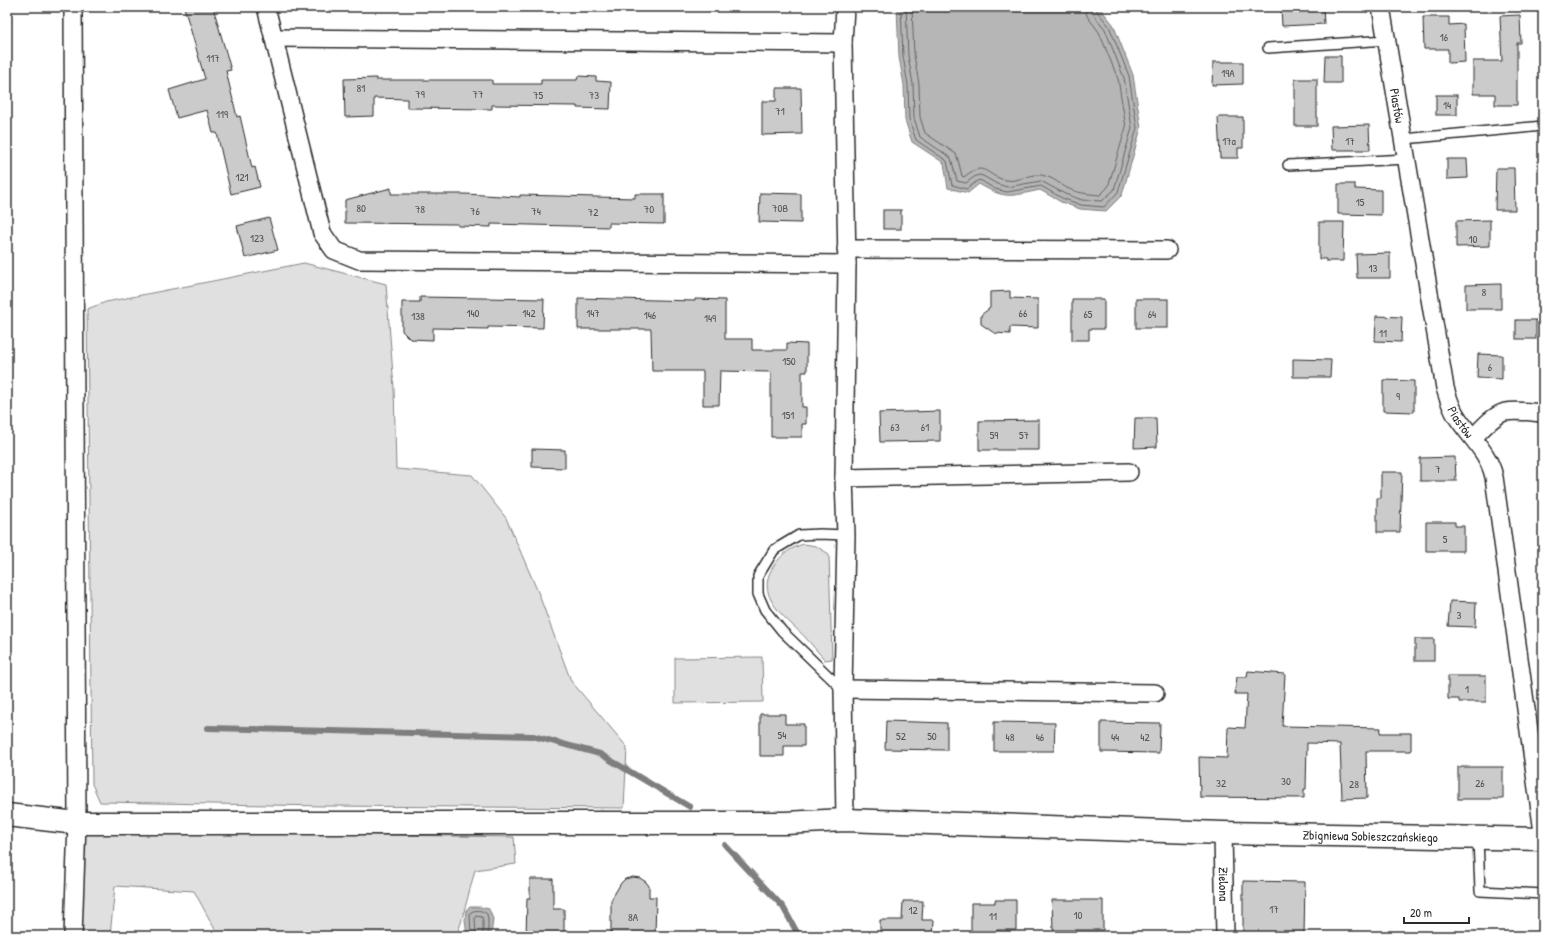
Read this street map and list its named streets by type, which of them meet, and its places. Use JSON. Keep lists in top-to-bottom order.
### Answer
{
  "streets": {
    "street": ["Piastów", "Zbigniewa Sobieszczańskiego", "Zielona"]
  },
  "crossings": [
    ["Zbigniewa Sobieszczańskiego", "Zielona"]
  ],
  "house_numbers": [
    "16",
    "117",
    "19A",
    "81",
    "79",
    "77",
    "75",
    "73",
    "14",
    "71",
    "119",
    "17a",
    "17",
    "121",
    "15",
    "80",
    "70B",
    "78",
    "70",
    "76",
    "74",
    "72",
    "123",
    "10",
    "13",
    "8",
    "140",
    "142",
    "147",
    "66",
    "65",
    "64",
    "146",
    "138",
    "149",
    "11",
    "150",
    "6",
    "9",
    "151",
    "63",
    "61",
    "59",
    "57",
    "7",
    "5",
    "3",
    "1",
    "54",
    "52",
    "50",
    "48",
    "46",
    "44",
    "42",
    "30",
    "32",
    "26",
    "28",
    "17",
    "12",
    "10",
    "11",
    "8A"
  ],
  "scale_bar": "20 m"
}
